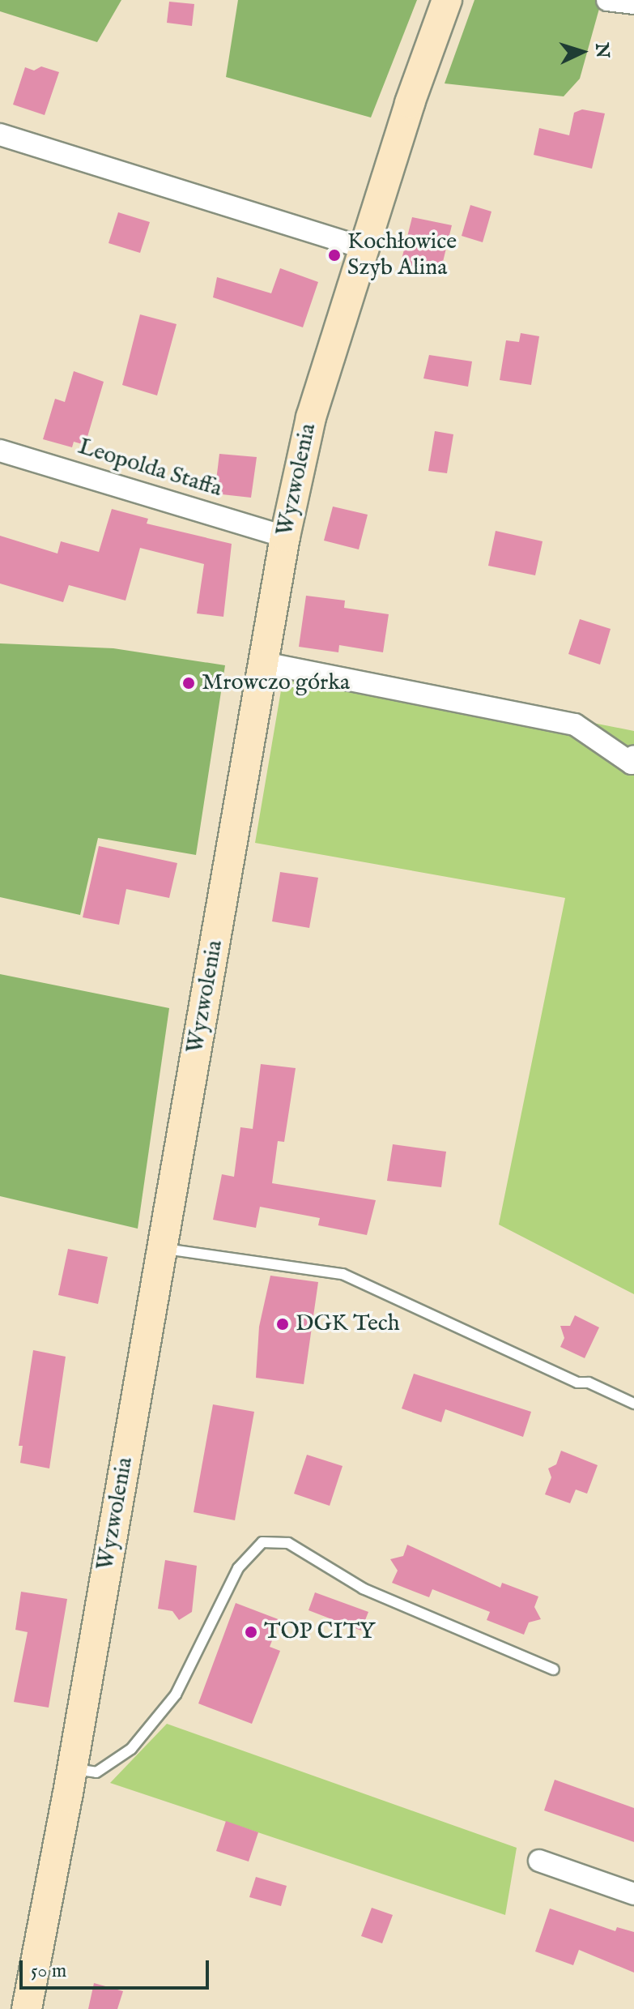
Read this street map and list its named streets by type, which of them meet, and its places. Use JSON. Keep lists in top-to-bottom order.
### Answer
{
  "streets": {
    "street": ["Leopolda Staffa", "Wyzwolenia"]
  },
  "crossings": [
    ["Leopolda Staffa", "Wyzwolenia"]
  ],
  "places": [
    "Kochłowice Szyb Alina",
    "Mrowczo górka",
    "DGK Tech",
    "TOP CITY"
  ],
  "scale_bar": "50 m",
  "north": "right"
}
